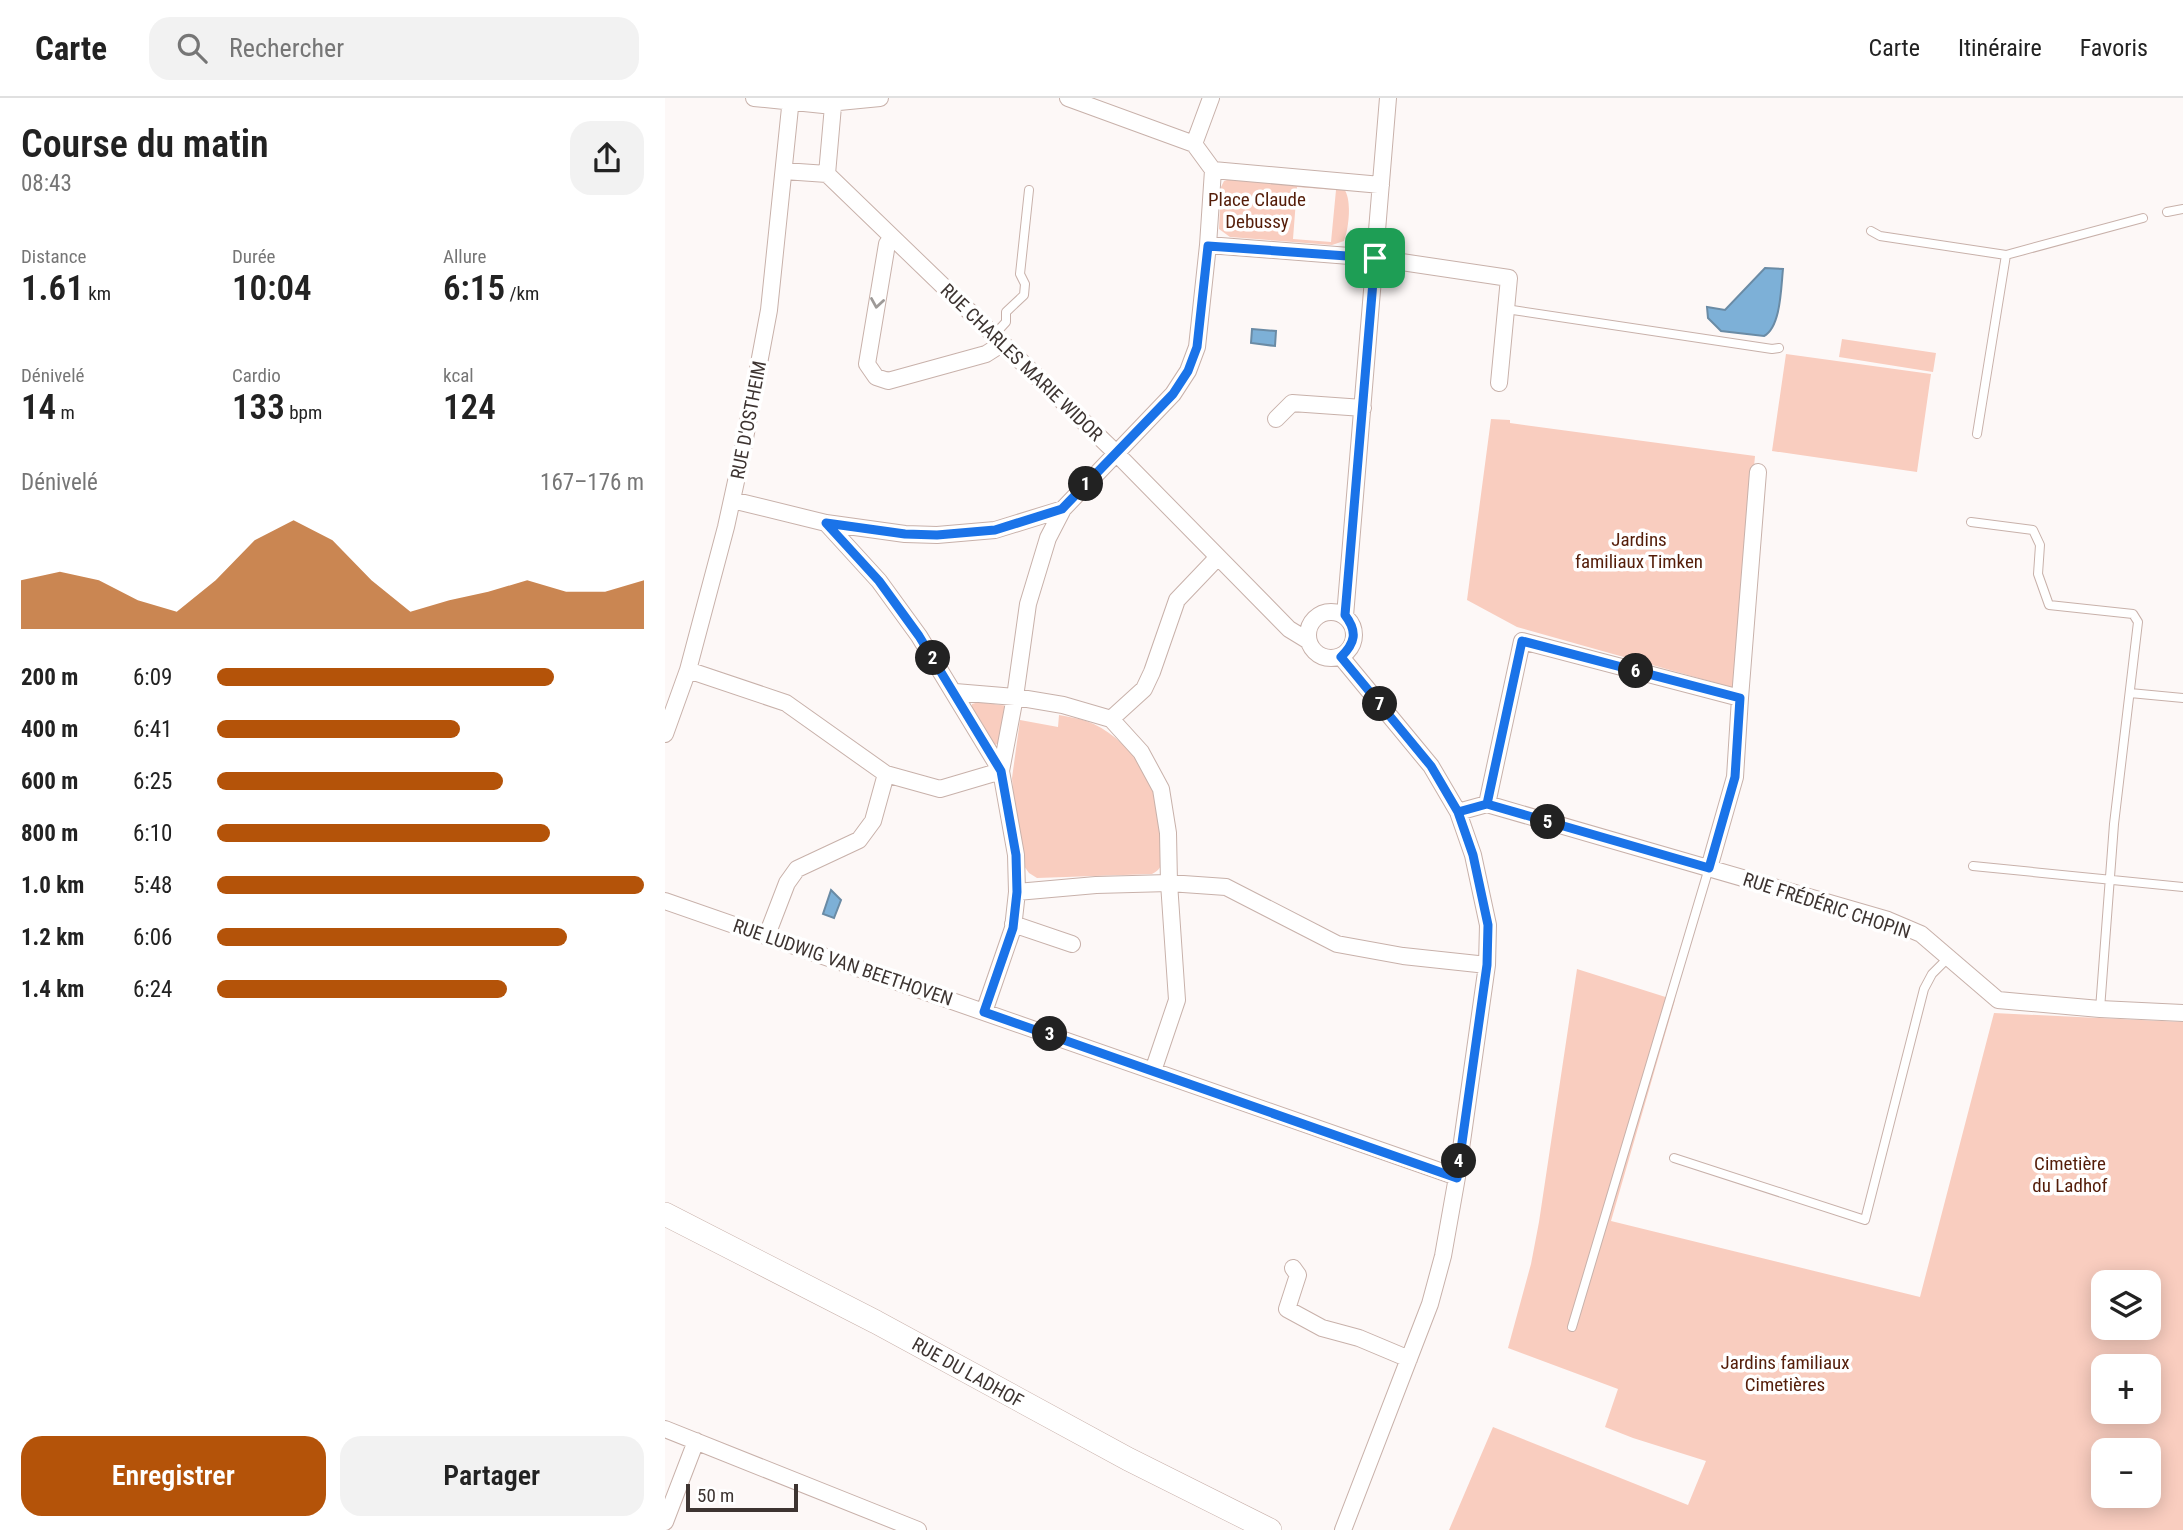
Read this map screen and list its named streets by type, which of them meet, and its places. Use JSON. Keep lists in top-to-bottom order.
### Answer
{
  "streets": {
    "main road": ["RUE DU LADHOF"],
    "street": [
      "RUE CHARLES MARIE WIDOR",
      "RUE D'OSTHEIM",
      "RUE FRÉDÉRIC CHOPIN",
      "RUE LUDWIG VAN BEETHOVEN"
    ]
  },
  "parks": [
    "Place Claude Debussy",
    "Jardins familiaux Timken",
    "Cimetière du Ladhof",
    "Jardins familiaux Cimetières"
  ],
  "scale_bar": "50 m",
  "page": {
    "header": "Carte",
    "search": "Rechercher",
    "nav": ["Carte", "Itinéraire", "Favoris"],
    "heading": ["Course du matin", "08:43"],
    "stats": [
      ["Distance", "1.61 km"],
      ["Durée", "10:04"],
      ["Allure", "6:15 /km"],
      ["Dénivelé", "14 m"],
      ["Cardio", "133 bpm"],
      ["kcal", "124"]
    ],
    "chart": ["Dénivelé", "167–176 m"],
    "pins": [
      "1",
      "2",
      "6",
      "7",
      "5",
      "3",
      "4"
    ],
    "list": [
      {
        "name": "200 m",
        "note": "6:09"
      },
      {
        "name": "400 m",
        "note": "6:41"
      },
      {
        "name": "600 m",
        "note": "6:25"
      },
      {
        "name": "800 m",
        "note": "6:10"
      },
      {
        "name": "1.0 km",
        "note": "5:48"
      },
      {
        "name": "1.2 km",
        "note": "6:06"
      },
      {
        "name": "1.4 km",
        "note": "6:24"
      }
    ],
    "map_buttons": ["+", "−"],
    "buttons": ["Enregistrer", "Partager"],
    "scale": "50 m"
  }
}
